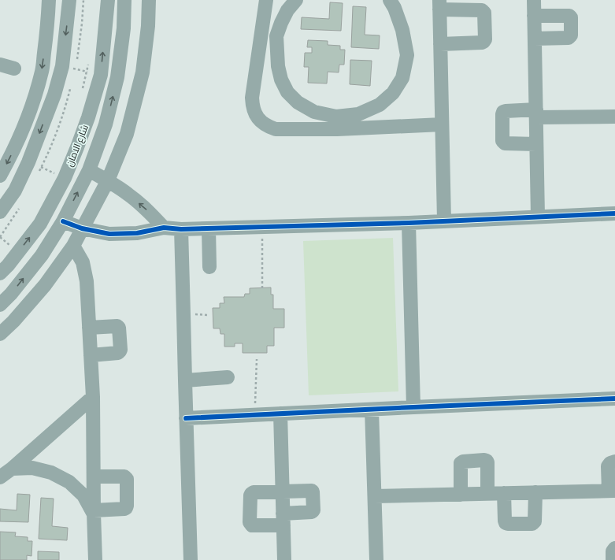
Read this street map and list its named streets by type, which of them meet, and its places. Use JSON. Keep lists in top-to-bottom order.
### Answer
{
  "streets": {
    "street": ["شارع الامان"]
  }
}
